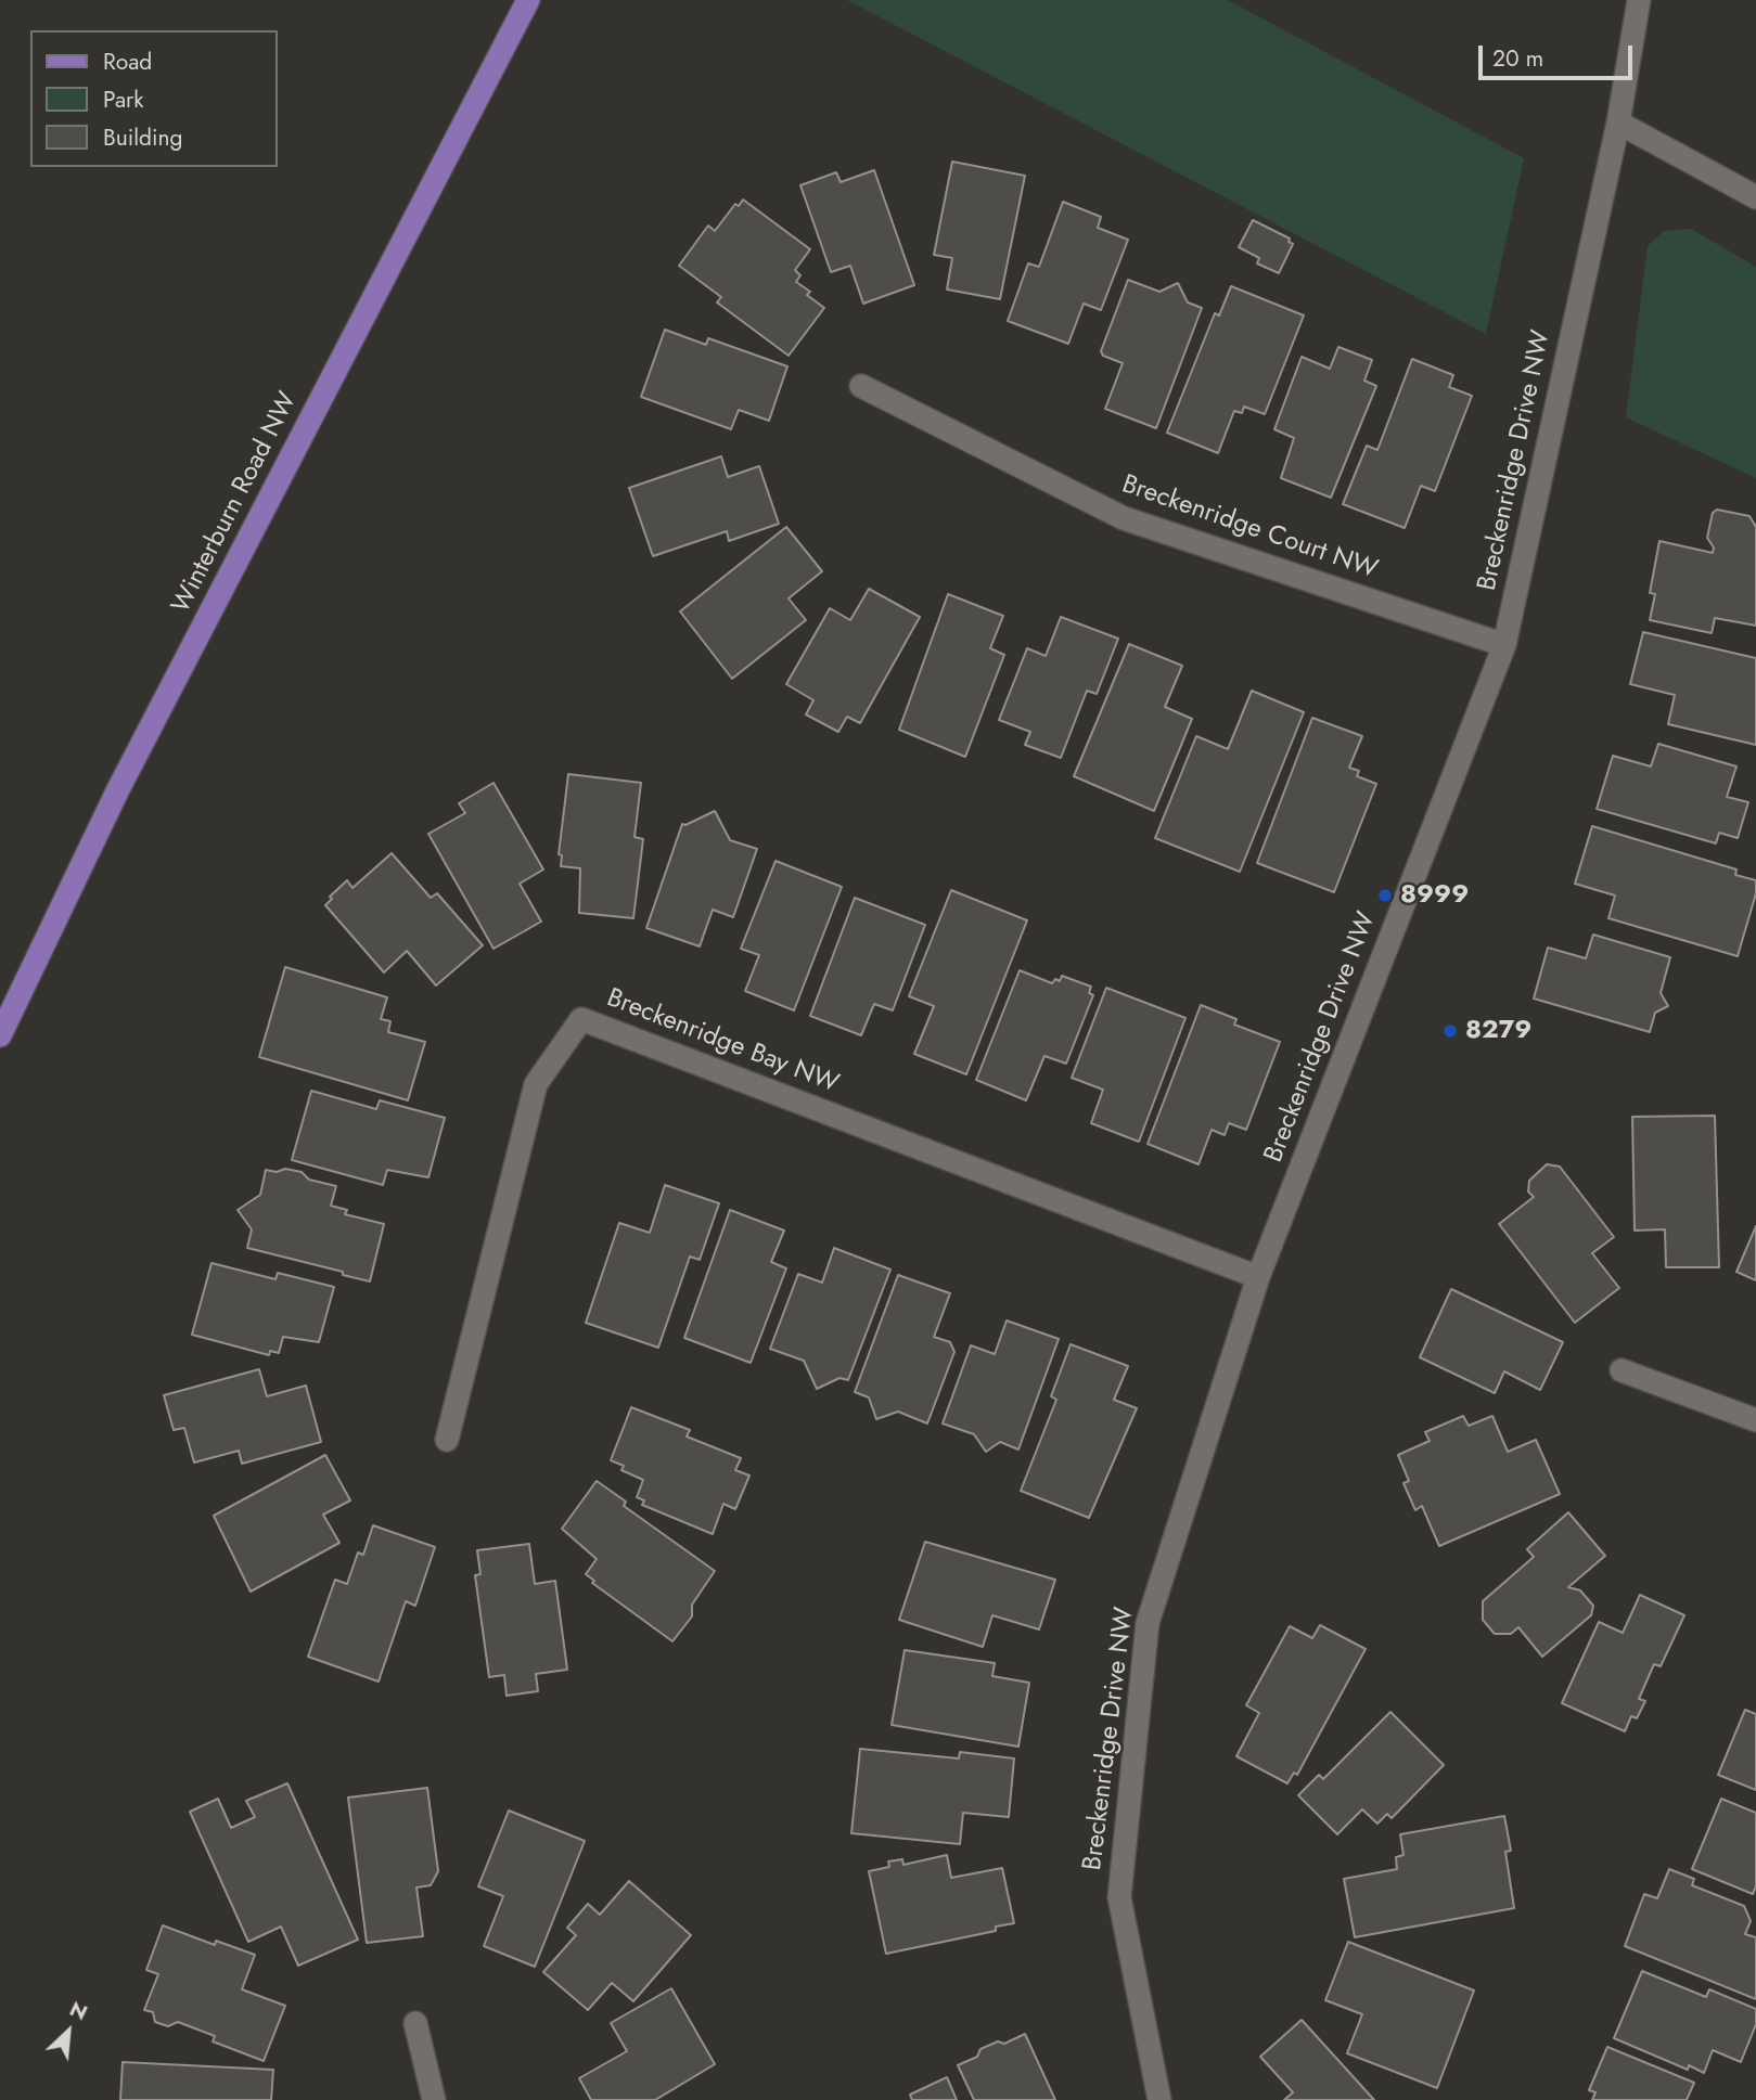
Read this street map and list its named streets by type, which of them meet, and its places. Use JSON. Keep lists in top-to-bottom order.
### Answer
{
  "streets": {
    "main road": ["Winterburn Road NW"],
    "street": ["Breckenridge Drive NW", "Breckenridge Court NW", "Breckenridge Bay NW"]
  },
  "crossings": [
    ["Breckenridge Drive NW", "Breckenridge Court NW"],
    ["Breckenridge Drive NW", "Breckenridge Bay NW"]
  ],
  "places": ["8999", "8279"],
  "legend": ["Road", "Park", "Building"],
  "scale_bar": "20 m",
  "north": "top right"
}
